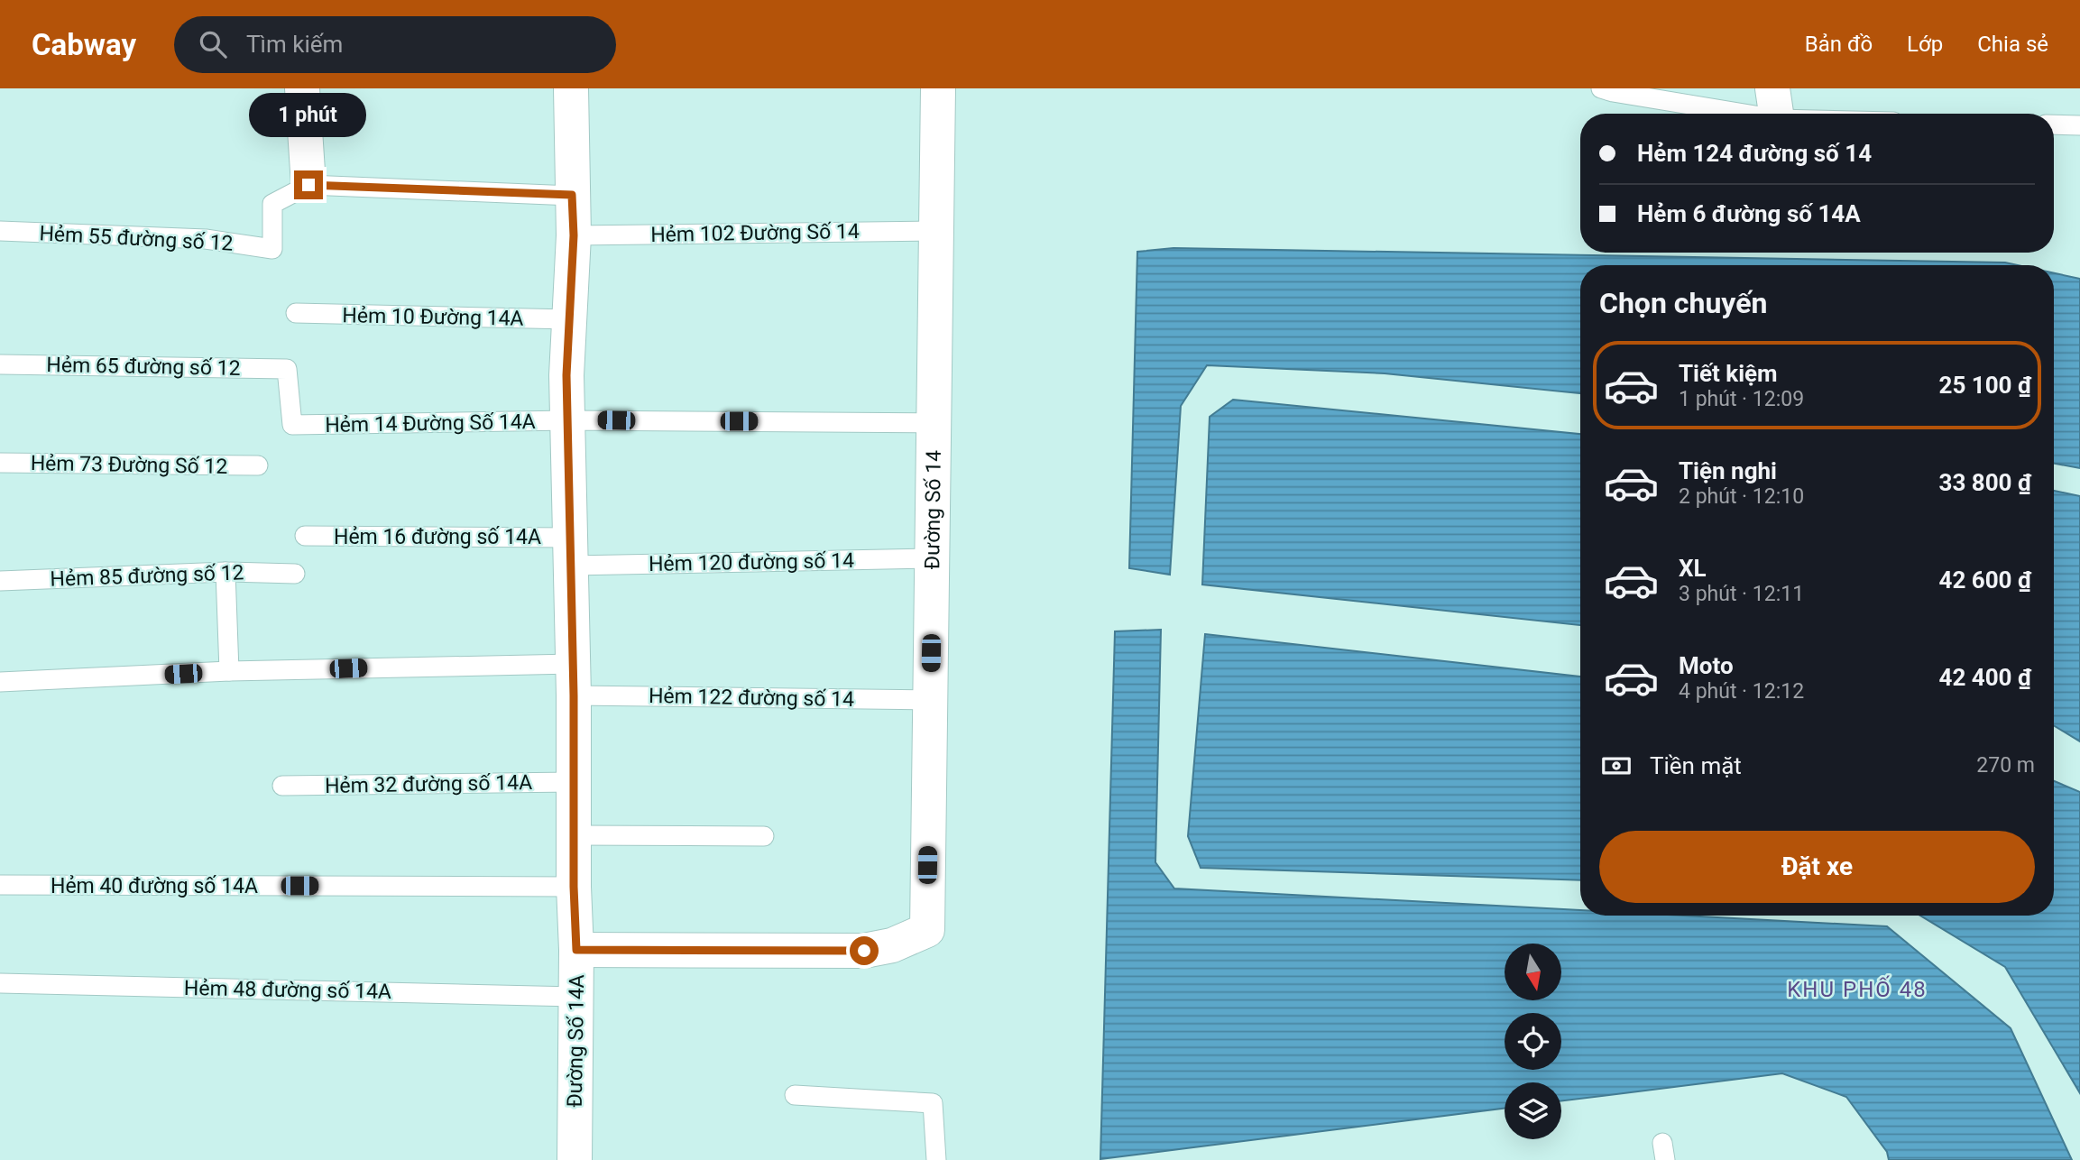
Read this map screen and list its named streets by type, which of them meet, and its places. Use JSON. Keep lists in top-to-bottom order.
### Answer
{
  "streets": {
    "street": ["Đường Số 14", "Đường Số 14A"],
    "lane": [
      "Hẻm 102 Đường Số 14",
      "Hẻm 55 đường số 12",
      "Hẻm 10 Đường 14A",
      "Hẻm 65 đường số 12",
      "Hẻm 14 Đường Số 14A",
      "Hẻm 73 Đường Số 12",
      "Hẻm 16 đường số 14A",
      "Hẻm 120 đường số 14",
      "Hẻm 85 đường số 12",
      "Hẻm 122 đường số 14",
      "Hẻm 32 đường số 14A",
      "Hẻm 40 đường số 14A",
      "Hẻm 48 đường số 14A"
    ]
  },
  "crossings": [
    ["Hẻm 102 Đường Số 14", "Đường Số 14"],
    ["Hẻm 102 Đường Số 14", "Đường Số 14A"],
    ["Hẻm 10 Đường 14A", "Đường Số 14A"],
    ["Hẻm 65 đường số 12", "Hẻm 14 Đường Số 14A"],
    ["Hẻm 14 Đường Số 14A", "Đường Số 14"],
    ["Hẻm 14 Đường Số 14A", "Đường Số 14A"],
    ["Đường Số 14", "Hẻm 120 đường số 14"],
    ["Đường Số 14", "Hẻm 122 đường số 14"],
    ["Đường Số 14", "Đường Số 14A"],
    ["Hẻm 16 đường số 14A", "Hẻm 120 đường số 14"],
    ["Hẻm 16 đường số 14A", "Đường Số 14A"],
    ["Hẻm 120 đường số 14", "Đường Số 14A"],
    ["Hẻm 122 đường số 14", "Đường Số 14A"],
    ["Hẻm 32 đường số 14A", "Đường Số 14A"],
    ["Hẻm 40 đường số 14A", "Đường Số 14A"],
    ["Hẻm 48 đường số 14A", "Đường Số 14A"]
  ],
  "districts": ["KHU PHỐ 48"],
  "north": "bottom",
  "page": {
    "header": "Cabway",
    "search": "Tìm kiếm",
    "nav": ["Bản đồ", "Lớp", "Chia sẻ"],
    "bubble": "1 phút",
    "banner": ["Hẻm 124 đường số 14", "Hẻm 6 đường số 14A"],
    "heading": "Chọn chuyến",
    "list": [
      {
        "name": "Tiết kiệm",
        "note": "1 phút · 12:09",
        "value": "25 100 ₫"
      },
      {
        "name": "Tiện nghi",
        "note": "2 phút · 12:10",
        "value": "33 800 ₫"
      },
      {
        "name": "XL",
        "note": "3 phút · 12:11",
        "value": "42 600 ₫"
      },
      {
        "name": "Moto",
        "note": "4 phút · 12:12",
        "value": "42 400 ₫"
      }
    ],
    "pay": ["Tiền mặt", "270 m"],
    "buttons": "Đặt xe"
  }
}
